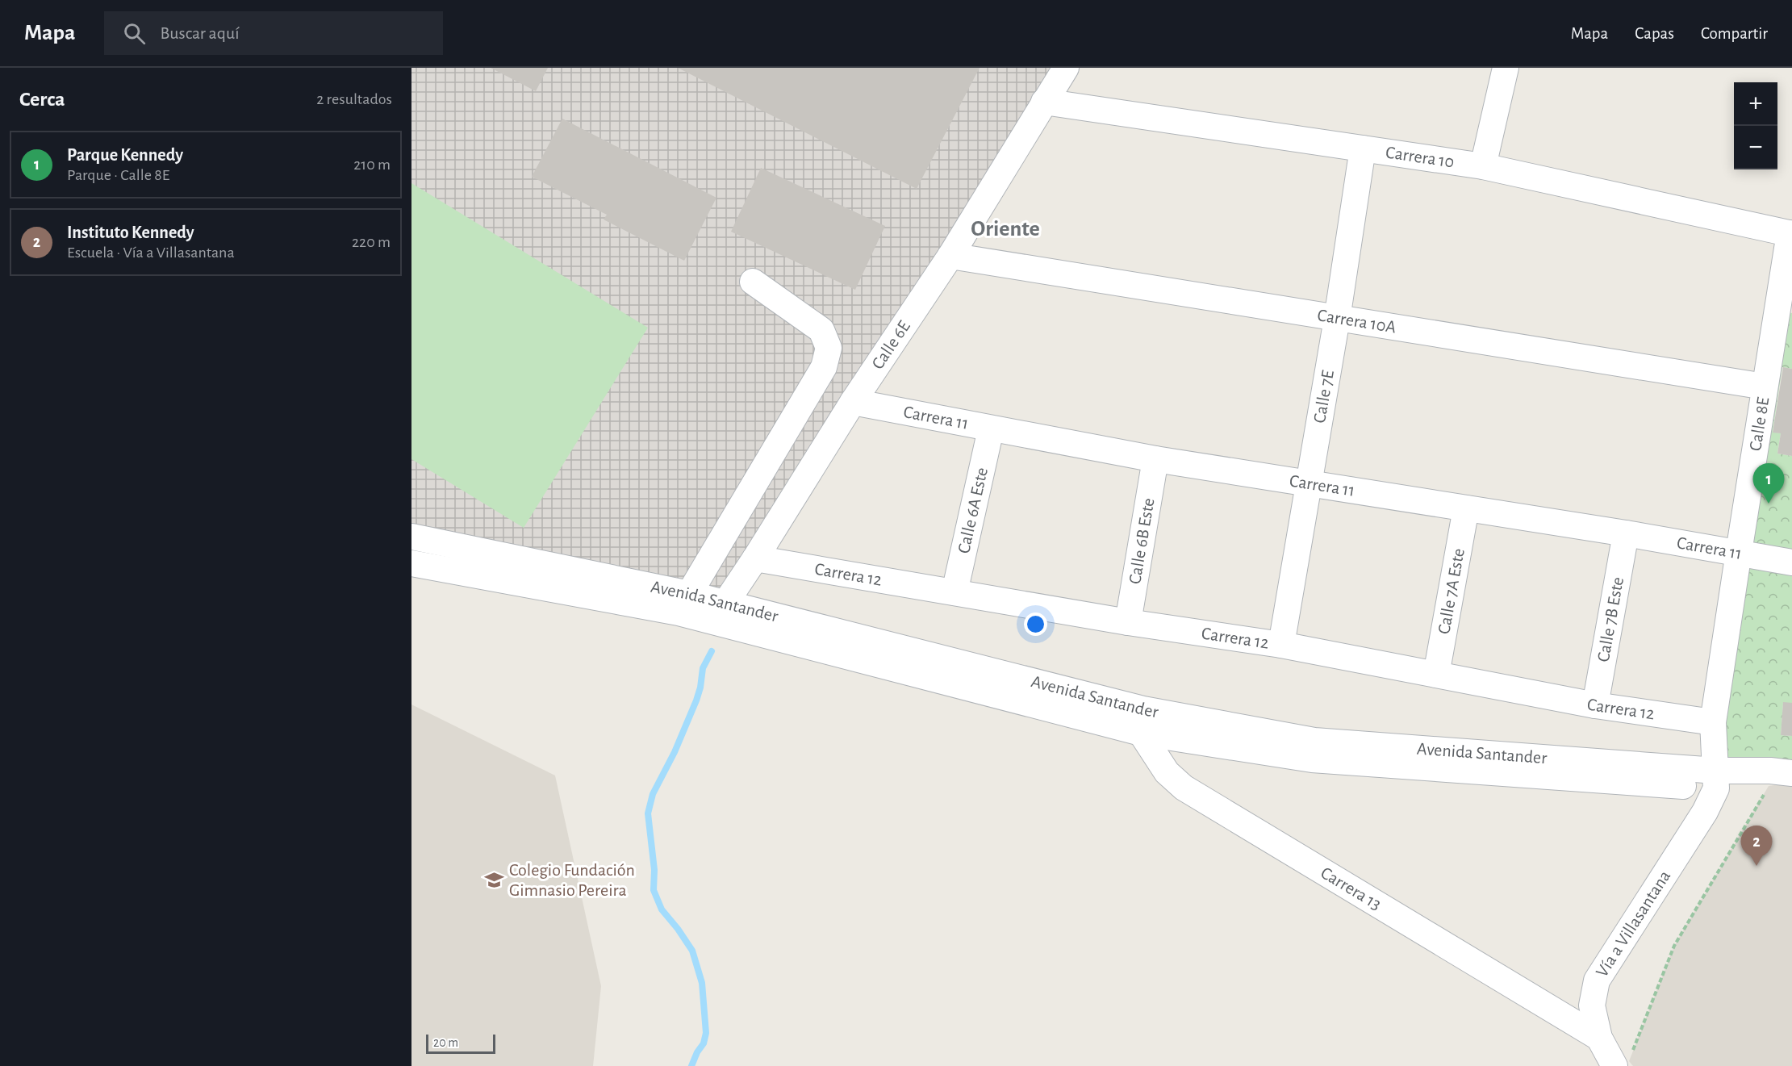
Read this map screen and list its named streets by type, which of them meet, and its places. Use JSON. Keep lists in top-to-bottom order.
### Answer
{
  "streets": {
    "street": [
      "Carrera 10",
      "Carrera 10A",
      "Calle 6E",
      "Calle 7E",
      "Carrera 11",
      "Calle 8E",
      "Calle 6A Este",
      "Calle 6B Este",
      "Carrera 12",
      "Calle 7A Este",
      "Avenida Santander",
      "Calle 7B Este",
      "Carrera 13",
      "Vía a Villasantana"
    ]
  },
  "crossings": [
    ["Carrera 10", "Calle 6E"],
    ["Carrera 10", "Calle 7E"],
    ["Carrera 10", "Calle 8E"],
    ["Carrera 10A", "Calle 6E"],
    ["Carrera 10A", "Calle 7E"],
    ["Carrera 10A", "Calle 8E"],
    ["Calle 6E", "Carrera 11"],
    ["Calle 6E", "Carrera 12"],
    ["Calle 6E", "Avenida Santander"],
    ["Calle 7E", "Carrera 11"],
    ["Calle 7E", "Carrera 12"],
    ["Carrera 11", "Calle 8E"],
    ["Carrera 11", "Calle 6A Este"],
    ["Carrera 11", "Calle 6B Este"],
    ["Carrera 11", "Calle 7A Este"],
    ["Carrera 11", "Calle 7B Este"],
    ["Calle 8E", "Carrera 12"],
    ["Calle 8E", "Avenida Santander"],
    ["Calle 8E", "Vía a Villasantana"],
    ["Calle 6A Este", "Carrera 12"],
    ["Calle 6B Este", "Carrera 12"],
    ["Carrera 12", "Calle 7A Este"],
    ["Carrera 12", "Calle 7B Este"],
    ["Avenida Santander", "Carrera 13"],
    ["Avenida Santander", "Vía a Villasantana"],
    ["Carrera 13", "Vía a Villasantana"]
  ],
  "districts": ["Oriente"],
  "places": {
    "school or university": ["Colegio Fundación Gimnasio Pereira"]
  },
  "scale_bar": "20 m",
  "page": {
    "header": "Mapa",
    "search": "Buscar aquí",
    "nav": ["Mapa", "Capas", "Compartir"],
    "heading": ["Cerca", "2 resultados"],
    "map_buttons": ["+", "−"],
    "list": [
      {
        "mark": "1",
        "name": "Parque Kennedy",
        "note": "Parque · Calle 8E",
        "value": "210 m"
      },
      {
        "mark": "2",
        "name": "Instituto Kennedy",
        "note": "Escuela · Vía a Villasantana",
        "value": "220 m"
      }
    ],
    "pins": ["1", "2"],
    "scale": "20 m"
  }
}
